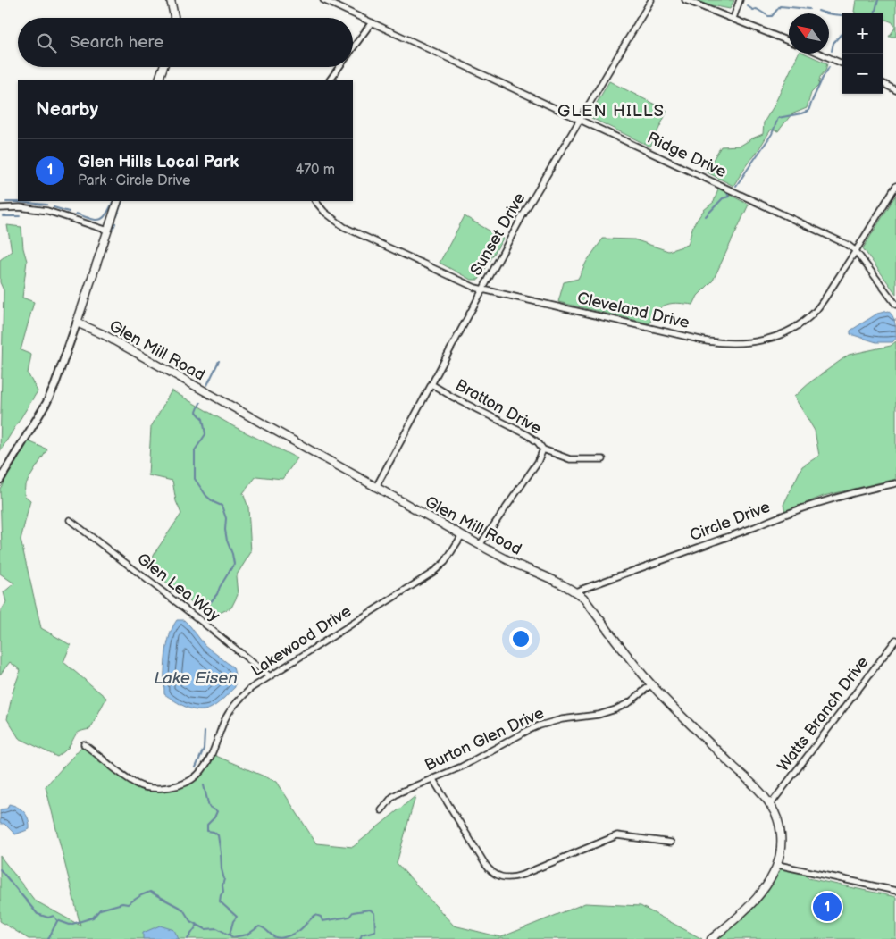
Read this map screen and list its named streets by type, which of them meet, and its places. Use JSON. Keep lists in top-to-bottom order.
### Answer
{
  "streets": {
    "main road": ["Glen Mill Road"],
    "street": [
      "Ridge Drive",
      "Sunset Drive",
      "Cleveland Drive",
      "Bratton Drive",
      "Circle Drive",
      "Glen Lea Way",
      "Lakewood Drive",
      "Watts Branch Drive",
      "Burton Glen Drive"
    ]
  },
  "crossings": [
    ["Ridge Drive", "Sunset Drive"],
    ["Ridge Drive", "Cleveland Drive"],
    ["Sunset Drive", "Cleveland Drive"],
    ["Sunset Drive", "Glen Mill Road"],
    ["Sunset Drive", "Bratton Drive"],
    ["Glen Mill Road", "Bratton Drive"],
    ["Glen Mill Road", "Circle Drive"],
    ["Glen Mill Road", "Lakewood Drive"],
    ["Glen Mill Road", "Watts Branch Drive"],
    ["Glen Mill Road", "Burton Glen Drive"],
    ["Glen Lea Way", "Lakewood Drive"]
  ],
  "districts": ["GLEN HILLS"],
  "water": ["Lake Eisen"],
  "north": "top left",
  "page": {
    "map_buttons": ["+", "−"],
    "search": "Search here",
    "heading": "Nearby",
    "list": [
      {
        "mark": "1",
        "name": "Glen Hills Local Park",
        "note": "Park · Circle Drive",
        "value": "470 m"
      }
    ],
    "pins": "1"
  }
}
